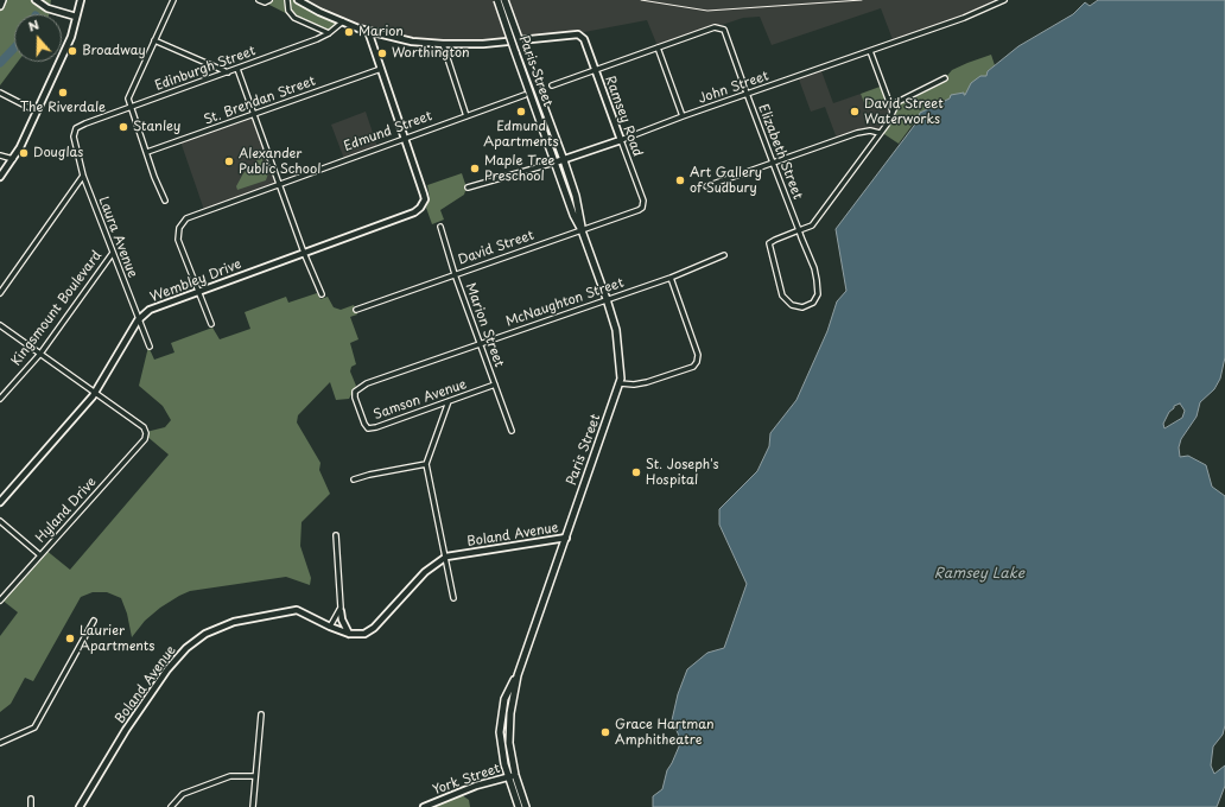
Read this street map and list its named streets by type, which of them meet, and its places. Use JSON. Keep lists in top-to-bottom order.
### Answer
{
  "streets": {
    "main road": ["Paris Street"],
    "street": [
      "Edinburgh Street",
      "John Street",
      "St. Brendan Street",
      "Ramsey Road",
      "Edmund Street",
      "Elizabeth Street",
      "Laura Avenue",
      "David Street",
      "Wembley Drive",
      "McNaughton Street",
      "Kingsmount Boulevard",
      "Marion Street",
      "Samson Avenue",
      "Hyland Drive",
      "Boland Avenue",
      "York Street"
    ]
  },
  "crossings": [
    ["Edinburgh Street", "Laura Avenue"],
    ["Paris Street", "John Street"],
    ["Paris Street", "David Street"],
    ["Paris Street", "McNaughton Street"],
    ["Paris Street", "Boland Avenue"],
    ["Paris Street", "York Street"],
    ["John Street", "Ramsey Road"],
    ["John Street", "Elizabeth Street"],
    ["Ramsey Road", "David Street"],
    ["Edmund Street", "Wembley Drive"],
    ["Laura Avenue", "Wembley Drive"],
    ["Laura Avenue", "Kingsmount Boulevard"],
    ["David Street", "Marion Street"],
    ["Wembley Drive", "Hyland Drive"],
    ["McNaughton Street", "Marion Street"],
    ["McNaughton Street", "Samson Avenue"],
    ["Marion Street", "Samson Avenue"]
  ],
  "water": ["Ramsey Lake"],
  "places": [
    "Marion",
    "Broadway",
    "Worthington",
    "The Riverdale",
    "Edmund Apartments",
    "David Street Waterworks",
    "Stanley",
    "Douglas",
    "Alexander Public School",
    "Maple Tree Preschool",
    "Art Gallery of Sudbury",
    "St. Joseph's Hospital",
    "Laurier Apartments",
    "Grace Hartman Amphitheatre"
  ],
  "north": "top"
}
